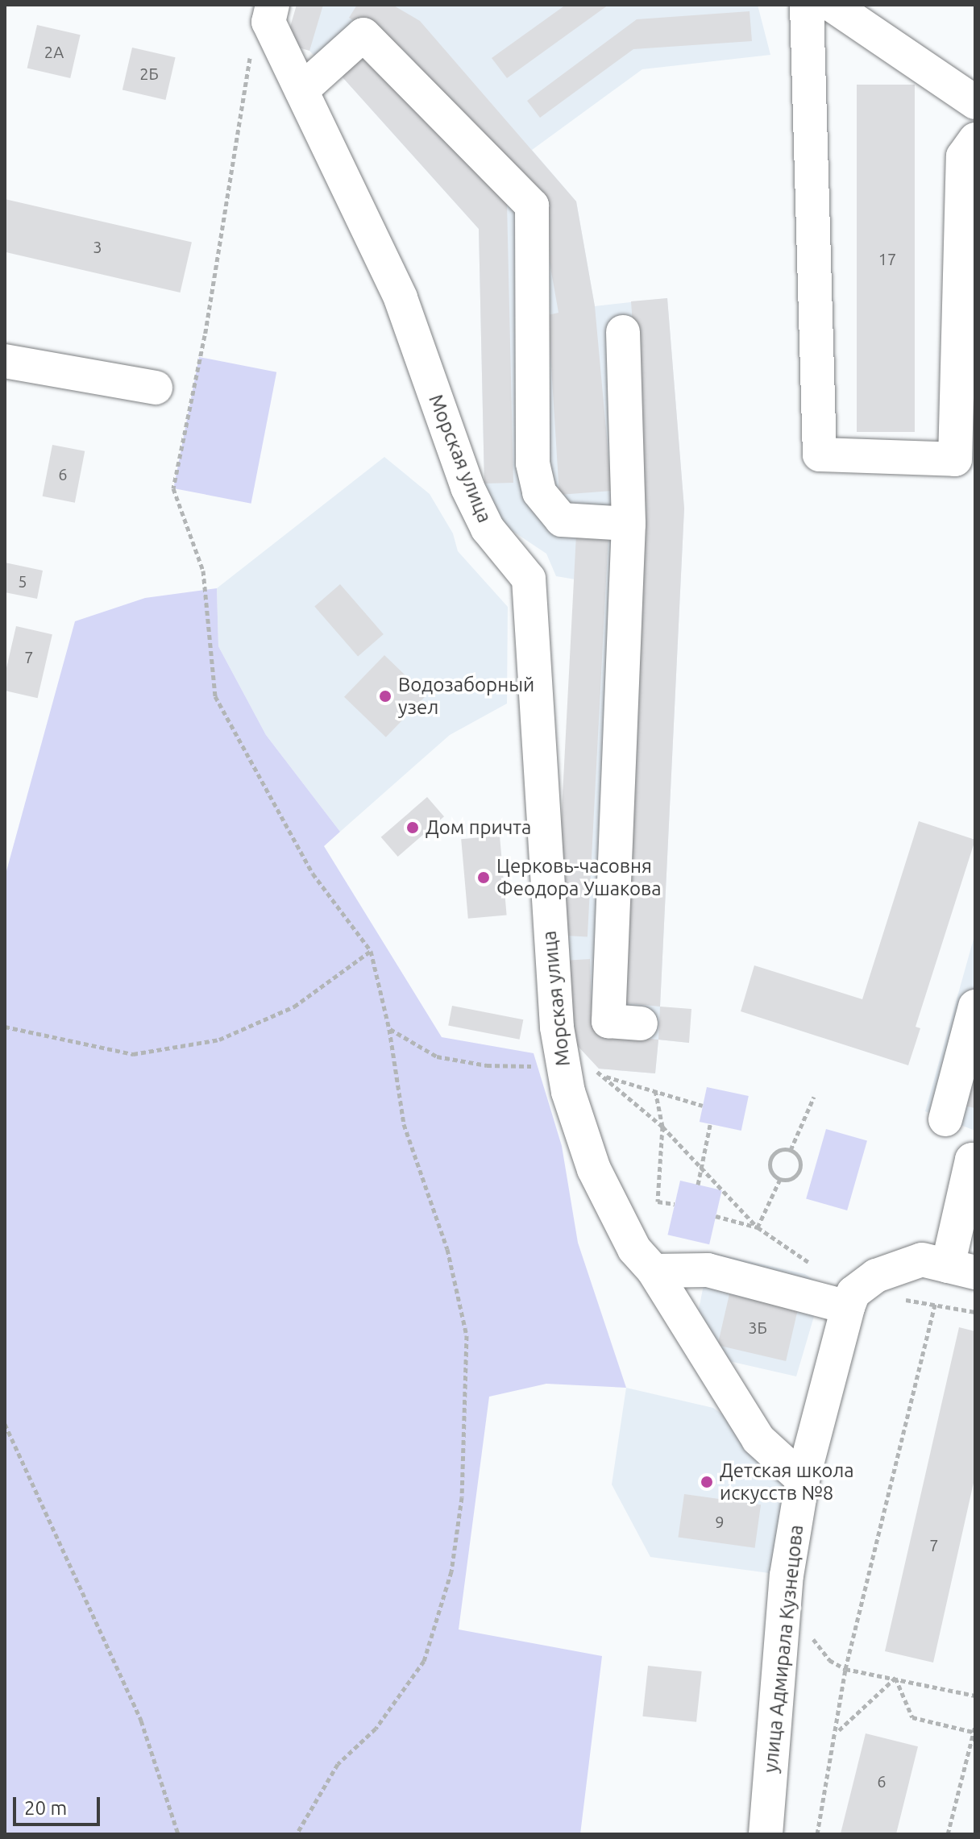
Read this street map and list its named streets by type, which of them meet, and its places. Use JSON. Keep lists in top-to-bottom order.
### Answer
{
  "streets": {
    "street": ["Морская улица", "улица Адмирала Кузнецова"]
  },
  "crossings": [
    ["Морская улица", "улица Адмирала Кузнецова"]
  ],
  "places": [
    "Водозаборный узел",
    "Дом причта",
    "Церковь-часовня Феодора Ушакова",
    "Детская школа искусств №8"
  ],
  "house_numbers": [
    "2А",
    "2Б",
    "3",
    "17",
    "6",
    "5",
    "7",
    "3Б",
    "9",
    "7",
    "6"
  ],
  "scale_bar": "20 m"
}
